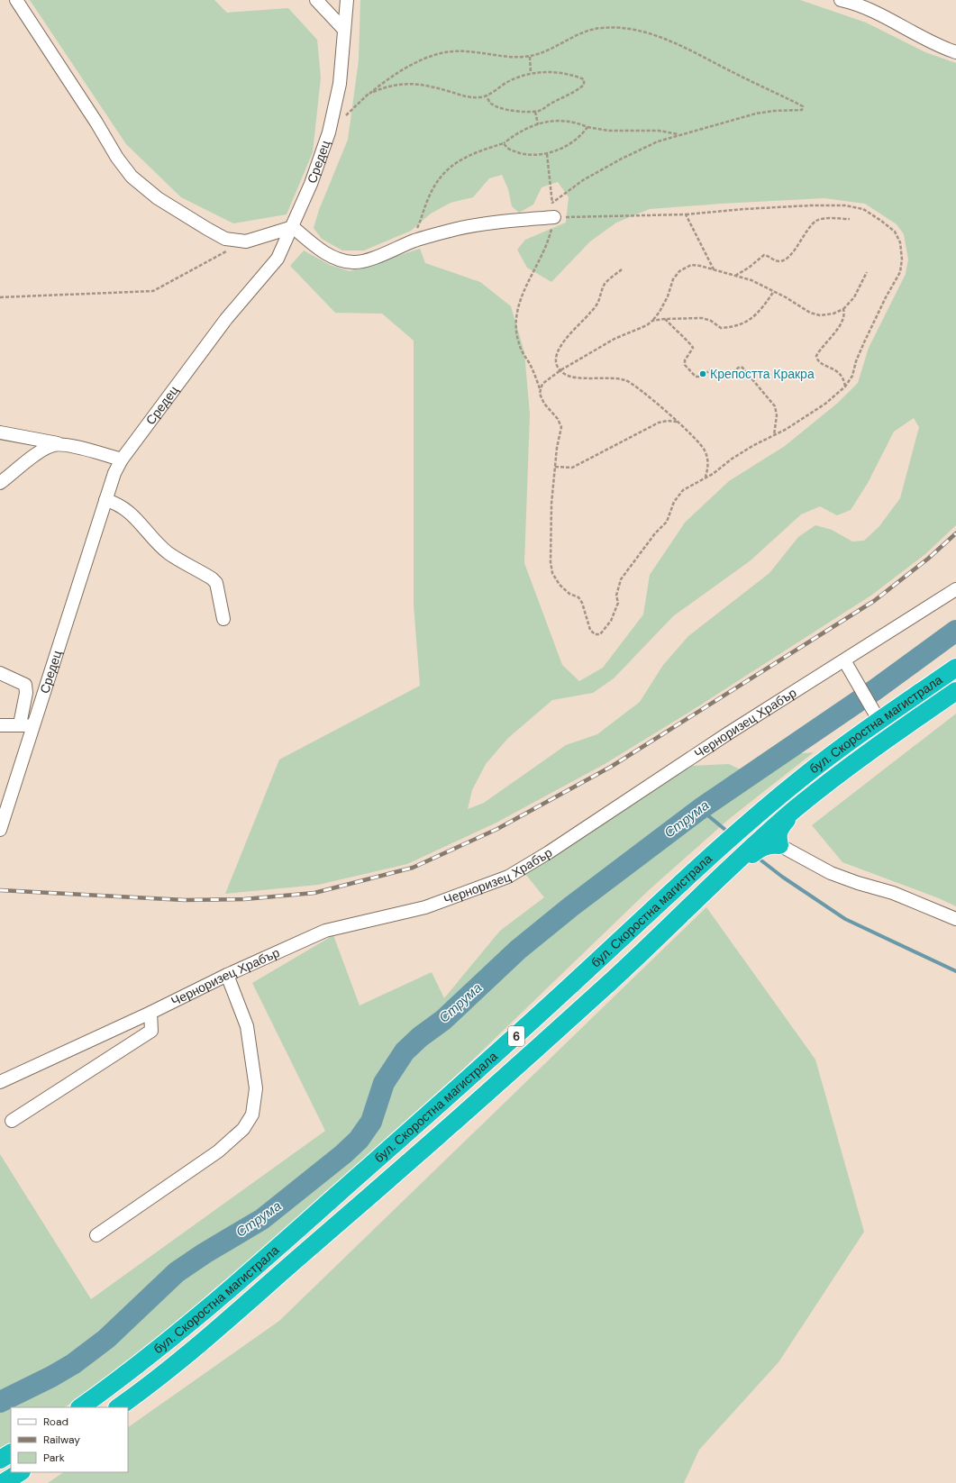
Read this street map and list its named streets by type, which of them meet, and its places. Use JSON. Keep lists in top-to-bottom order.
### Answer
{
  "streets": {
    "highway": ["бул. Скоростна магистрала", "6"],
    "street": ["Средец", "Черноризец Храбър"]
  },
  "water": ["Струма"],
  "places": ["Крепостта Кракра"],
  "legend": ["Road", "Railway", "Park"]
}
